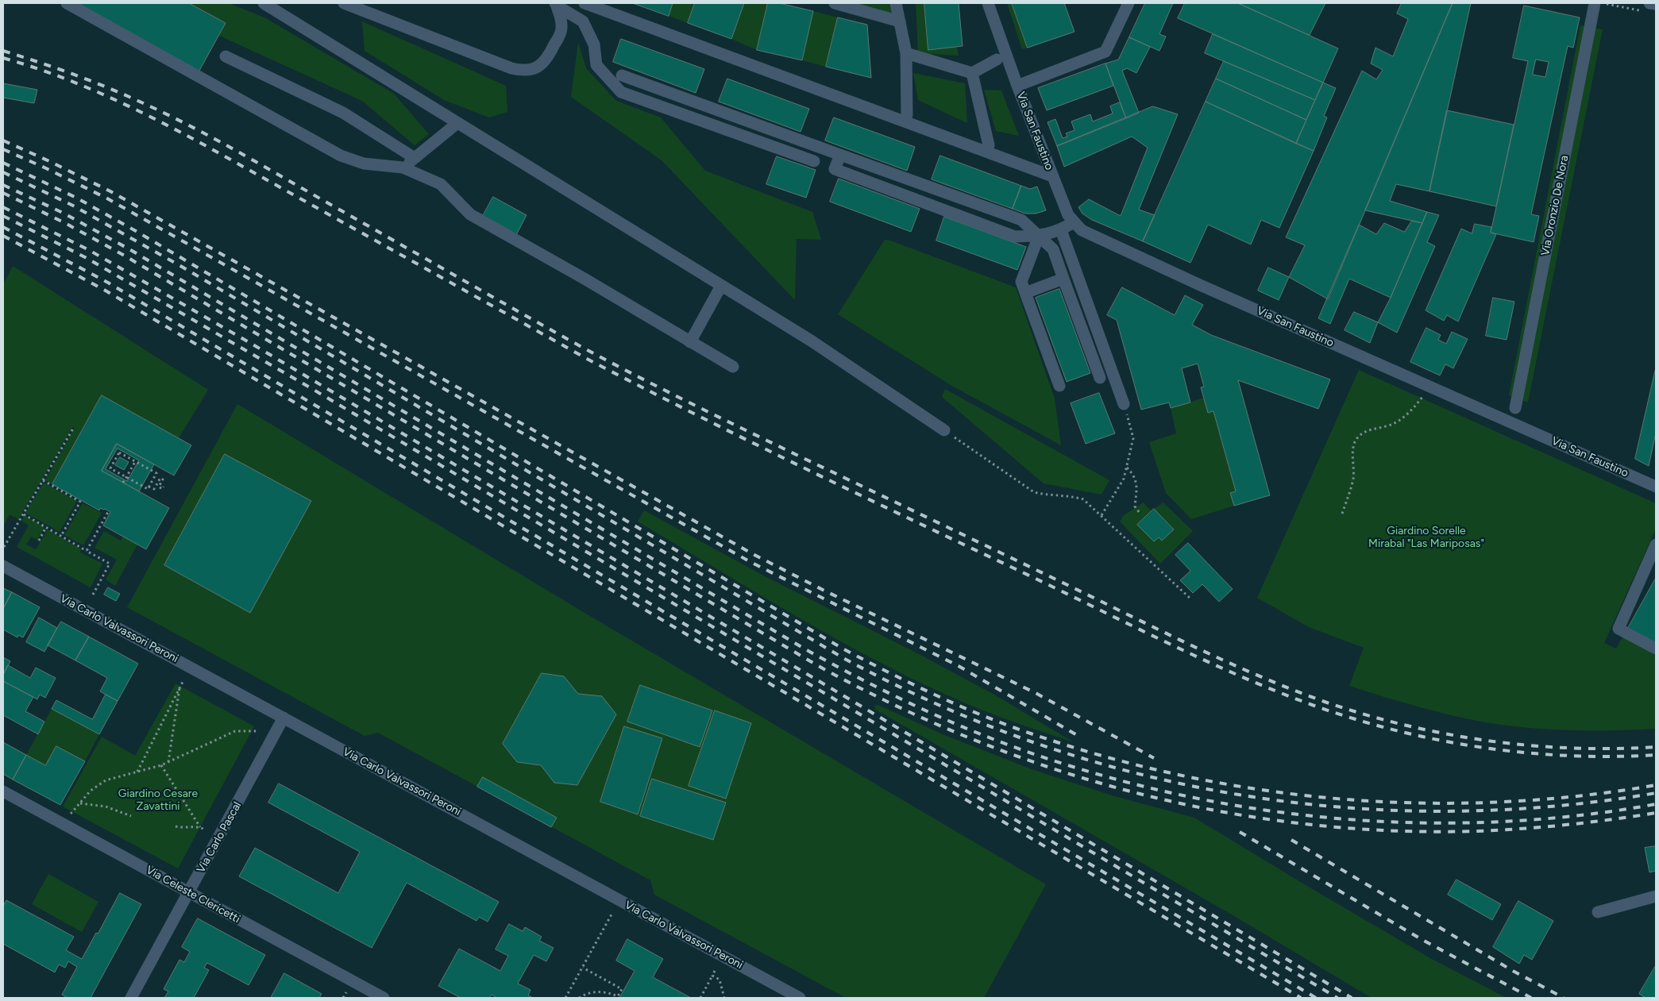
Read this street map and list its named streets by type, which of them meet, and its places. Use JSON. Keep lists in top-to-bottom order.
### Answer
{
  "streets": {
    "street": [
      "Via San Faustino",
      "Via Oronzio De Nora",
      "Via Carlo Valvassori Peroni",
      "Via Carlo Pascal",
      "Via Celeste Clericetti"
    ]
  },
  "crossings": [
    ["Via Carlo Valvassori Peroni", "Via Carlo Pascal"],
    ["Via Carlo Pascal", "Via Celeste Clericetti"]
  ],
  "parks": ["Giardino Sorelle Mirabal \"Las Mariposas\"", "Giardino Cesare Zavattini"]
}
